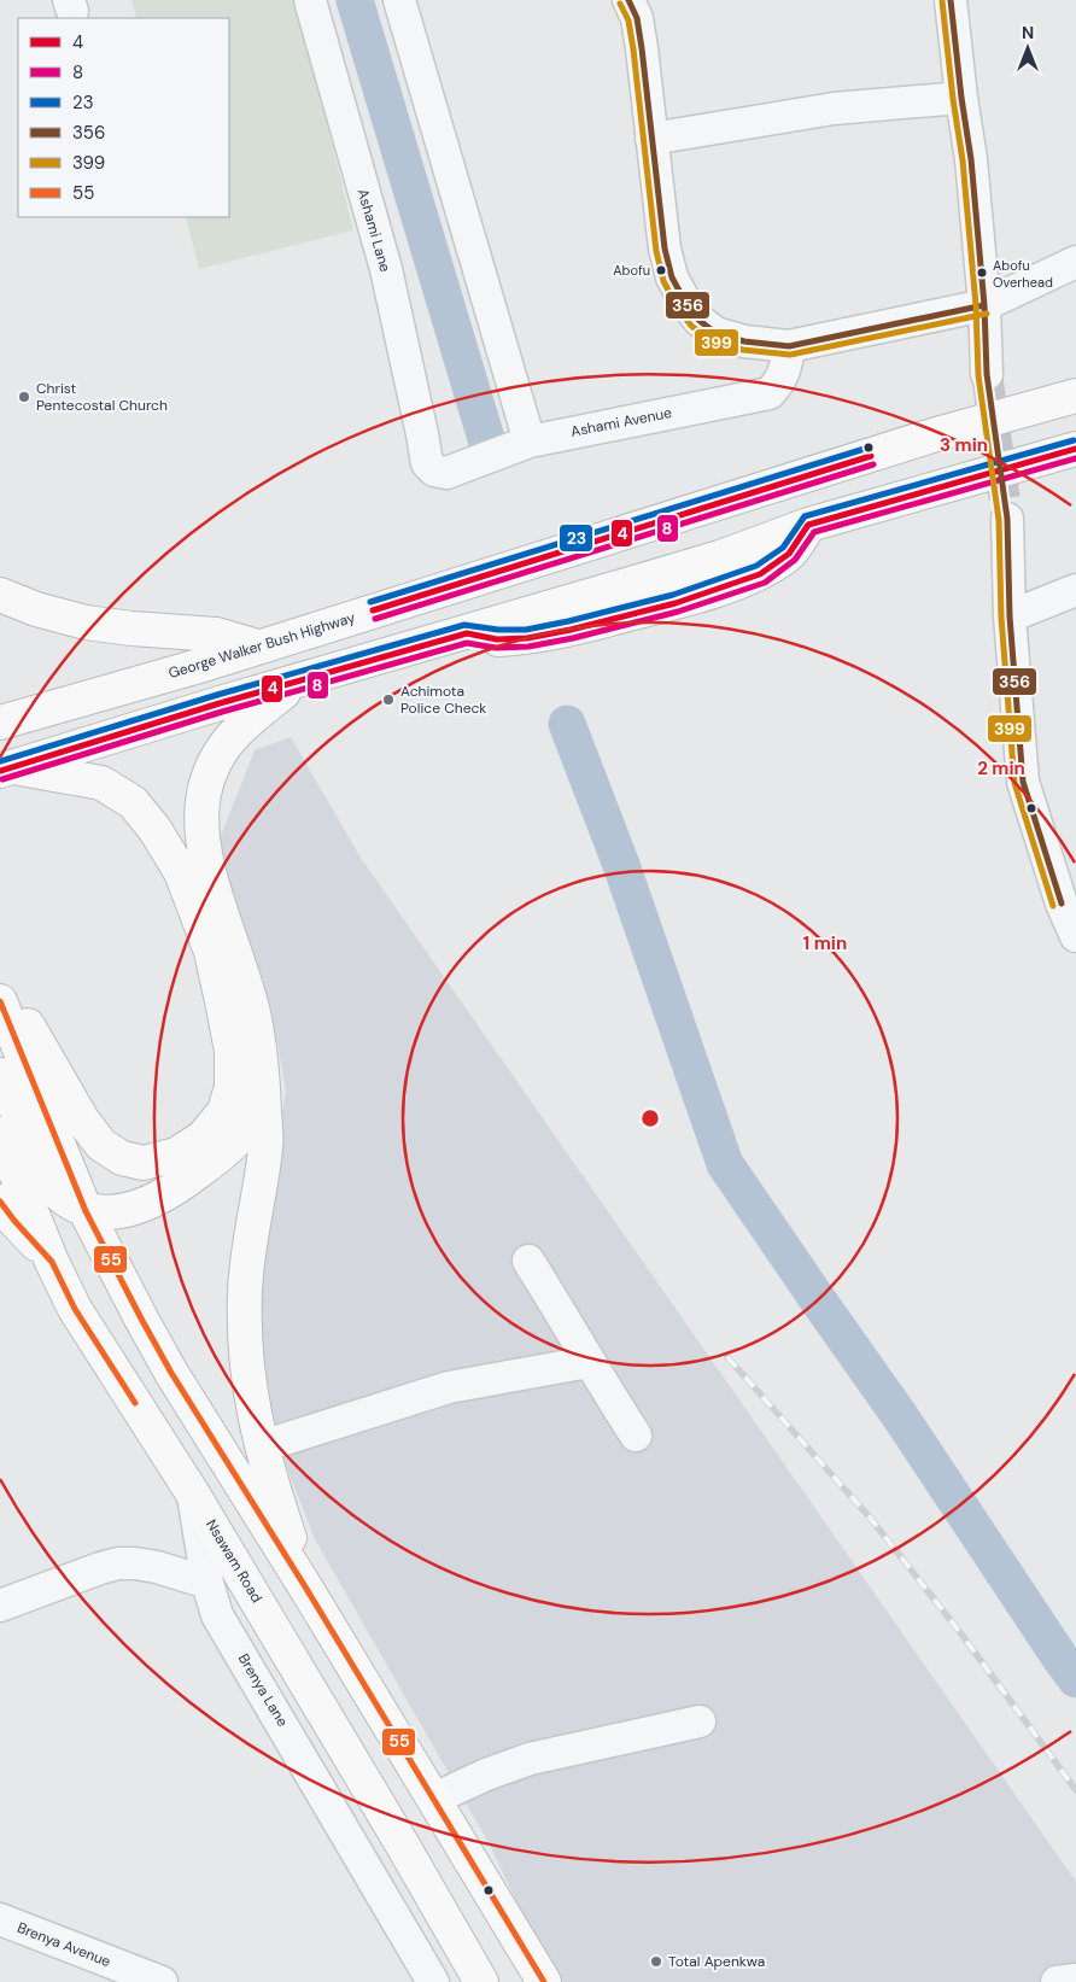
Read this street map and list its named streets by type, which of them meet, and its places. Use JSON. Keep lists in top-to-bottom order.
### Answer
{
  "streets": {
    "highway": ["George Walker Bush Highway", "Nsawam Road"],
    "street": [
      "Ashami Lane",
      "Ashami Avenue",
      "Brenya Lane",
      "Brenya Avenue"
    ]
  },
  "crossings": [
    ["Ashami Lane", "Ashami Avenue"],
    ["Nsawam Road", "Brenya Lane"]
  ],
  "places": [
    "Abofu",
    "Abofu Overhead",
    "Christ Pentecostal Church",
    "Achimota Police Check",
    "Total Apenkwa"
  ],
  "lines": [
    "transit line 356",
    "transit line 399",
    "transit line 23",
    "transit line 4",
    "transit line 8",
    "transit line 55"
  ],
  "legend": [
    "4",
    "8",
    "23",
    "356",
    "399",
    "55"
  ],
  "north": "top",
  "rings": ["3 min", "2 min", "1 min"]
}
